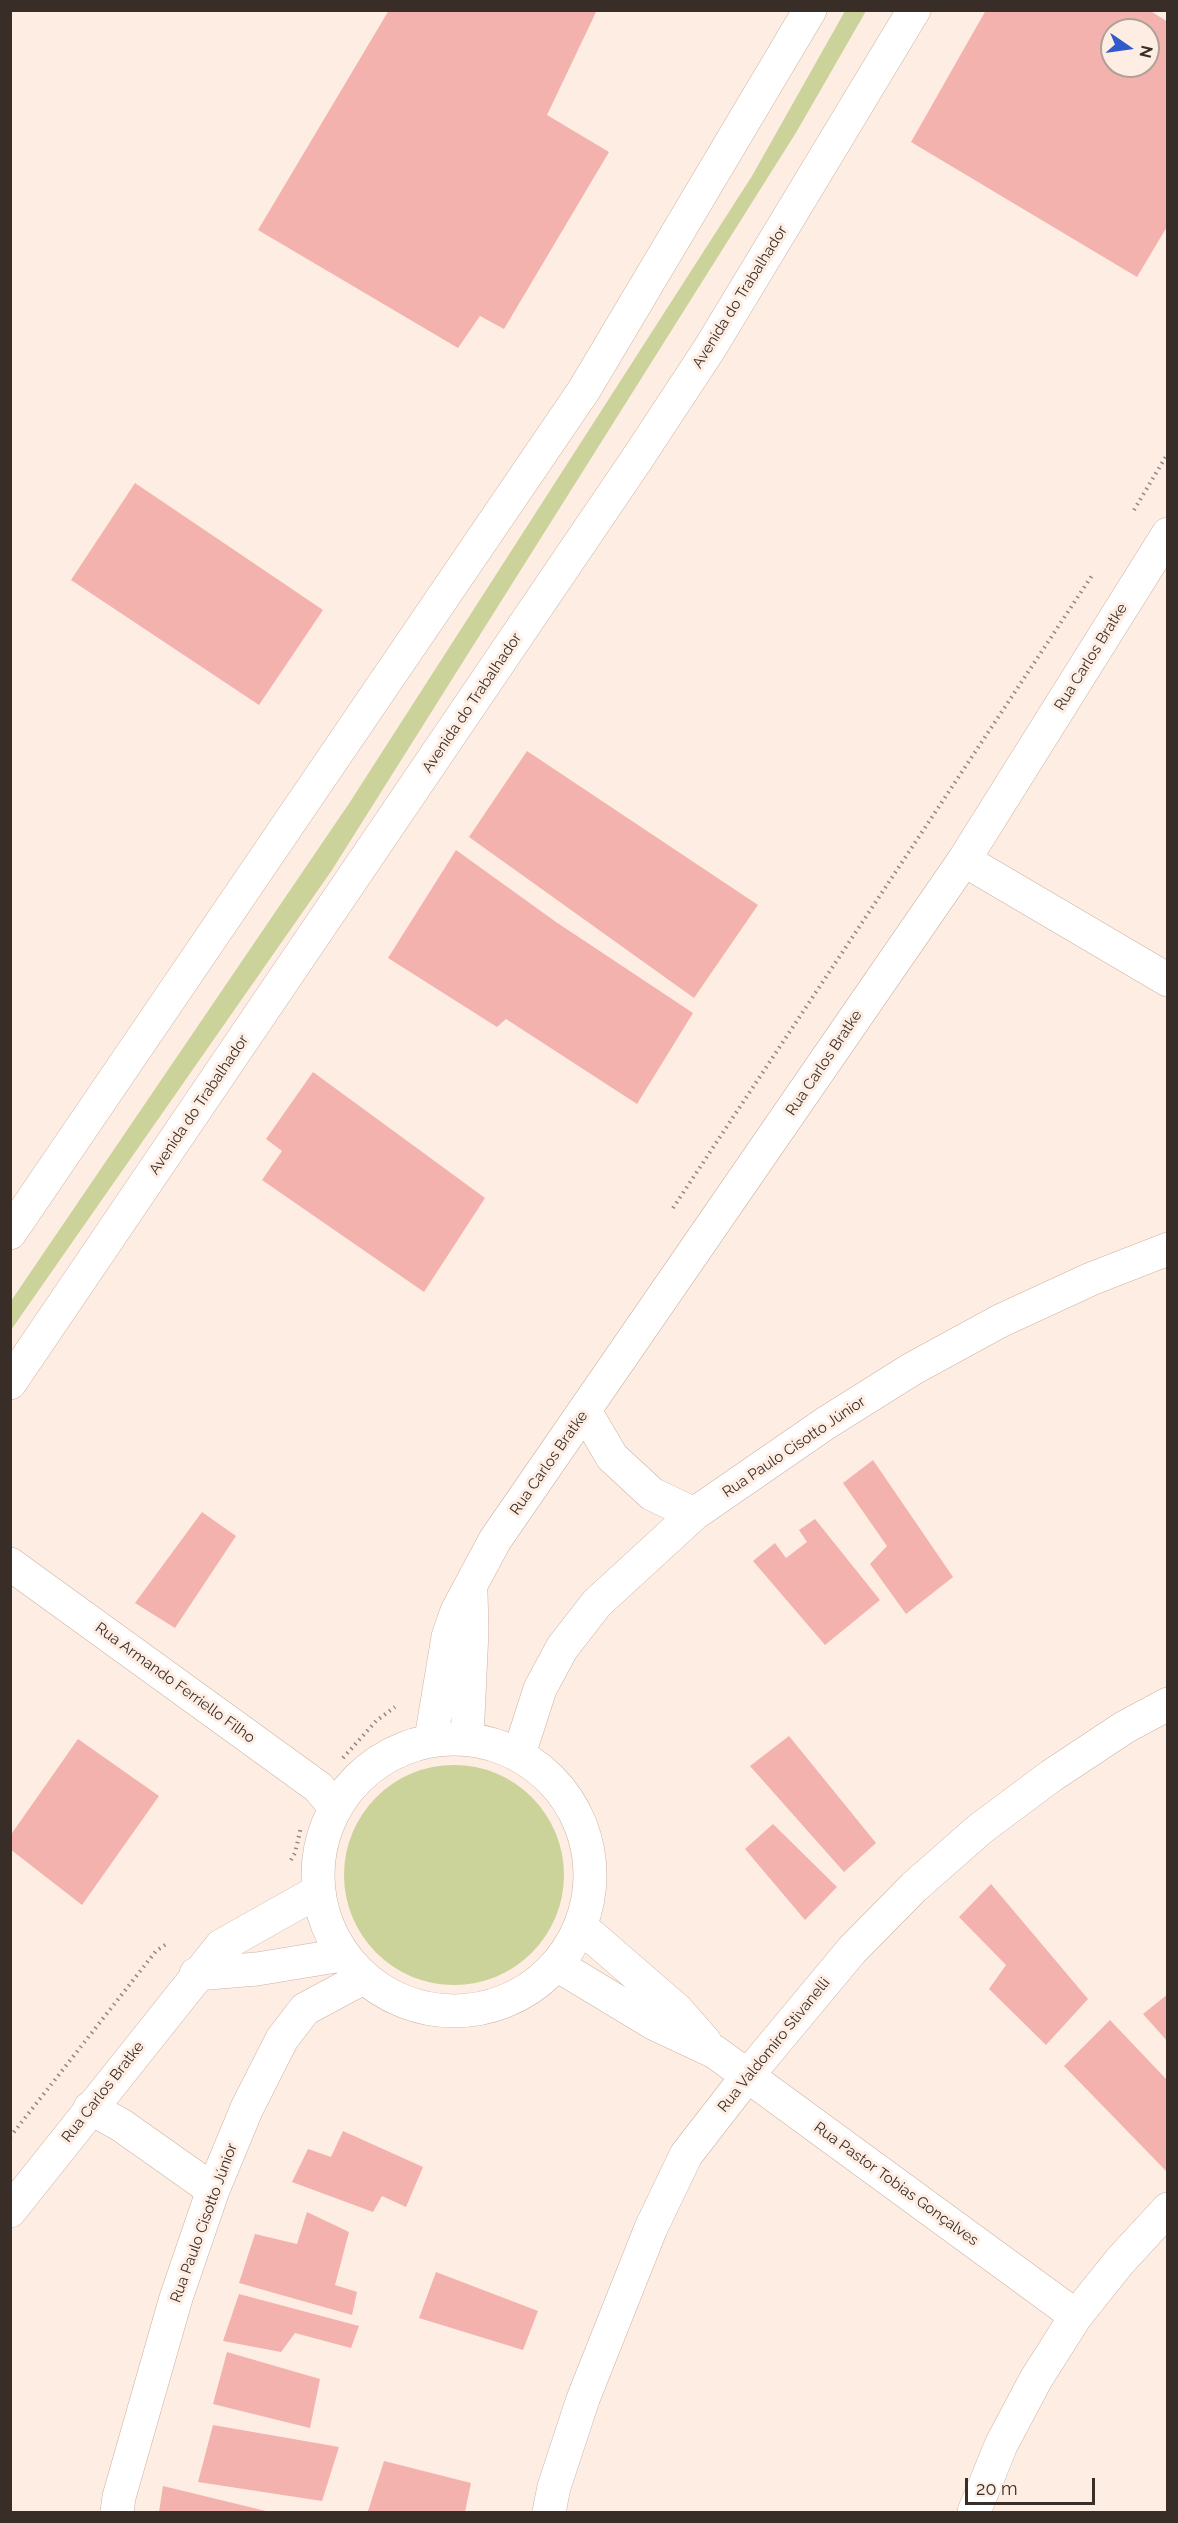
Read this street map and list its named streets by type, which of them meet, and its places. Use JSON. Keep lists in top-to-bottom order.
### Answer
{
  "streets": {
    "street": [
      "Avenida do Trabalhador",
      "Rua Carlos Bratke",
      "Rua Paulo Cisotto Júnior",
      "Rua Armando Ferriello Filho",
      "Rua Valdomiro Stivanelli",
      "Rua Pastor Tobias Gonçalves"
    ]
  },
  "crossings": [
    ["Rua Valdomiro Stivanelli", "Rua Pastor Tobias Gonçalves"]
  ],
  "scale_bar": "20 m",
  "north": "right"
}
